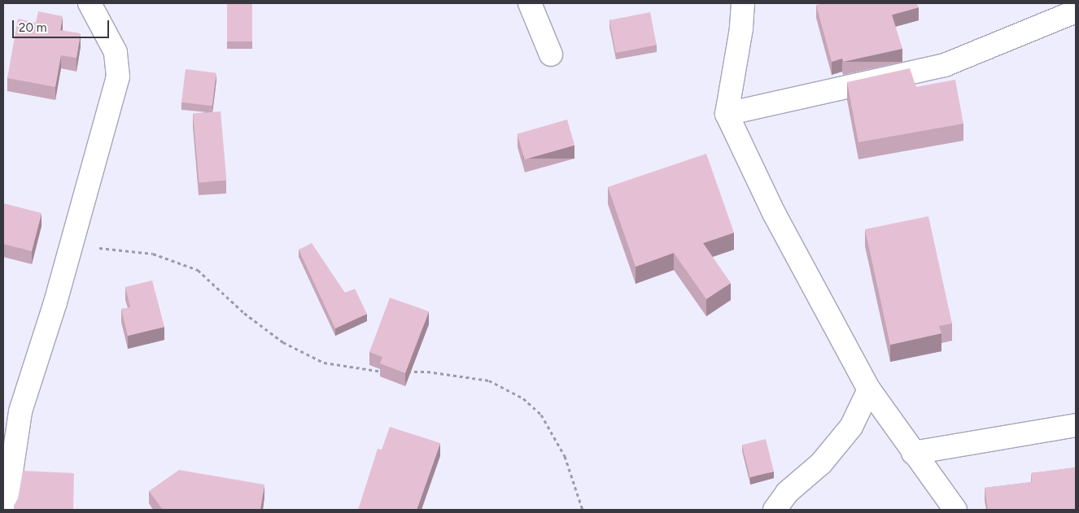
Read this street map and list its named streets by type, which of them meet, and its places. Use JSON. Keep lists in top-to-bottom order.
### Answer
{
  "scale_bar": "20 m"
}
